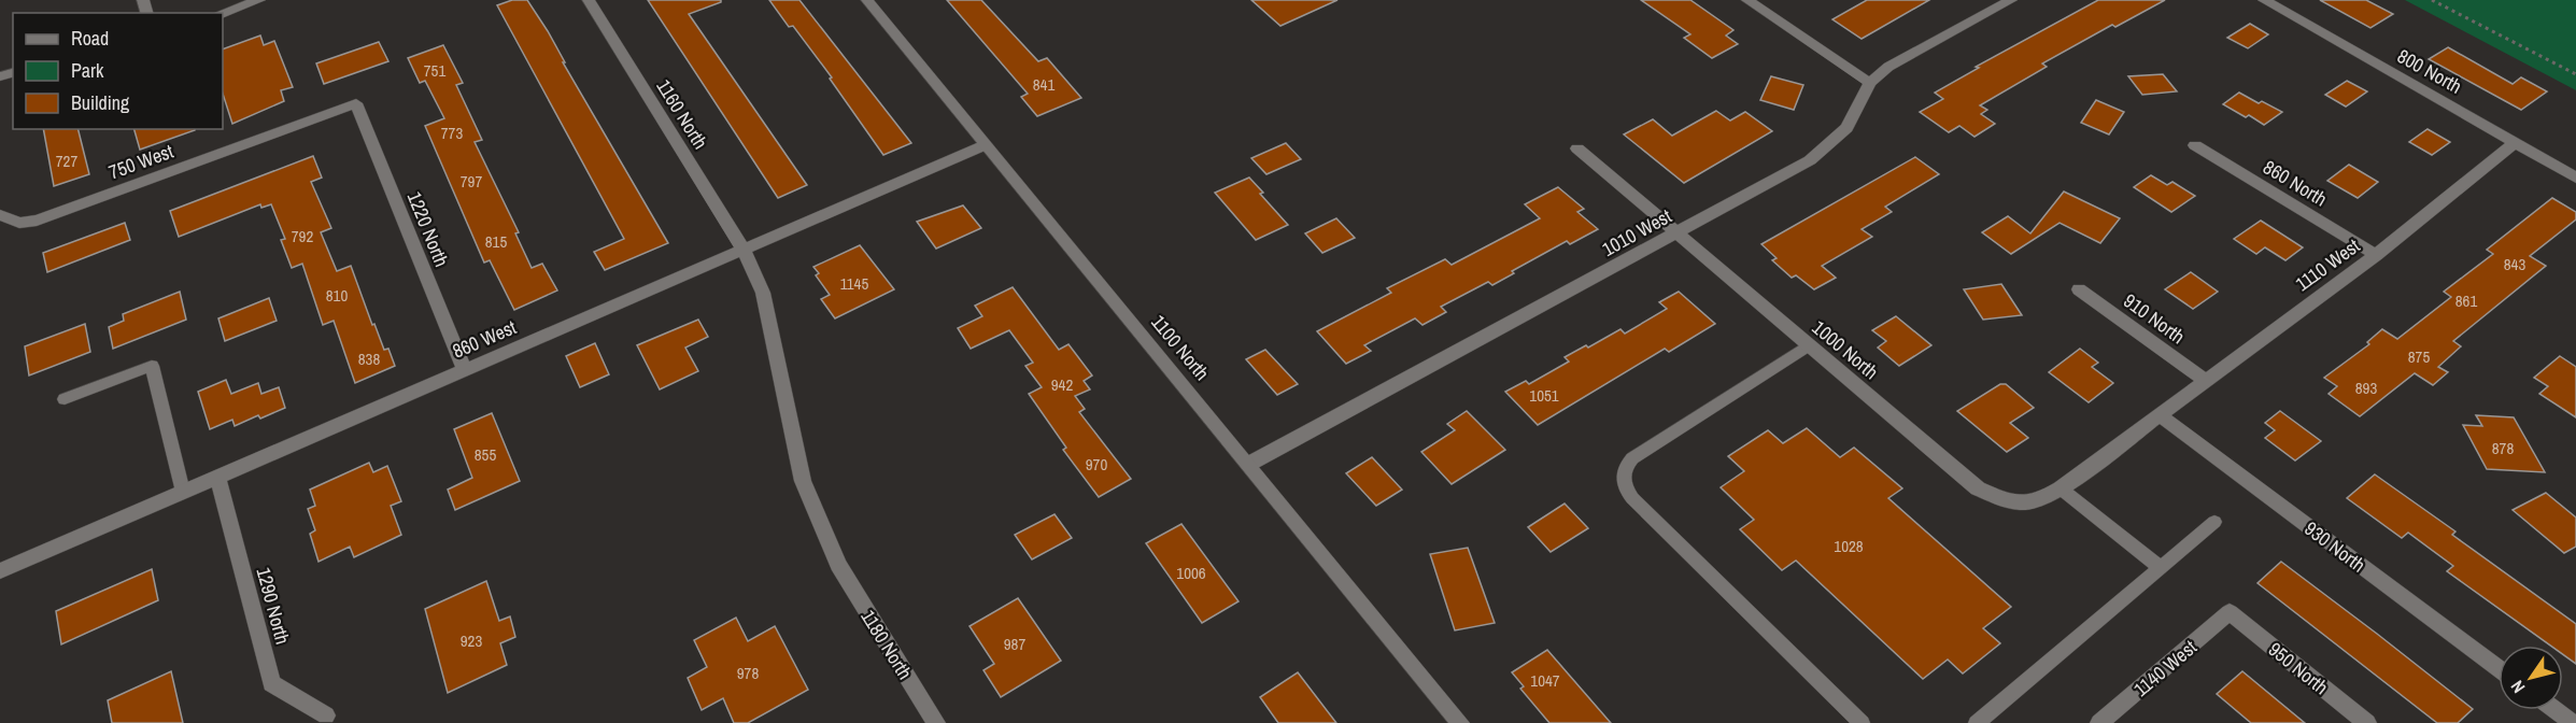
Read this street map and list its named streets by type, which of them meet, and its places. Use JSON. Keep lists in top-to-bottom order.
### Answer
{
  "streets": {
    "street": [
      "800 North",
      "1160 North",
      "750 West",
      "860 North",
      "1220 North",
      "1010 West",
      "1110 West",
      "910 North",
      "860 West",
      "1100 North",
      "1000 North",
      "930 North",
      "1290 North",
      "1180 North",
      "1140 West",
      "950 North"
    ]
  },
  "crossings": [
    ["800 North", "1110 West"],
    ["1160 North", "860 West"],
    ["1160 North", "1180 North"],
    ["750 West", "1220 North"],
    ["860 North", "1110 West"],
    ["1220 North", "860 West"],
    ["1010 West", "1100 North"],
    ["1010 West", "1000 North"],
    ["1110 West", "910 North"],
    ["1110 West", "1000 North"],
    ["1110 West", "930 North"],
    ["860 West", "1100 North"],
    ["860 West", "1290 North"],
    ["1140 West", "950 North"]
  ],
  "house_numbers": [
    "751",
    "841",
    "773",
    "727",
    "797",
    "792",
    "815",
    "843",
    "1145",
    "810",
    "861",
    "875",
    "838",
    "942",
    "893",
    "1051",
    "878",
    "855",
    "970",
    "1028",
    "1006",
    "923",
    "987",
    "978",
    "1047"
  ],
  "legend": ["Road", "Park", "Building"],
  "north": "bottom left"
}
